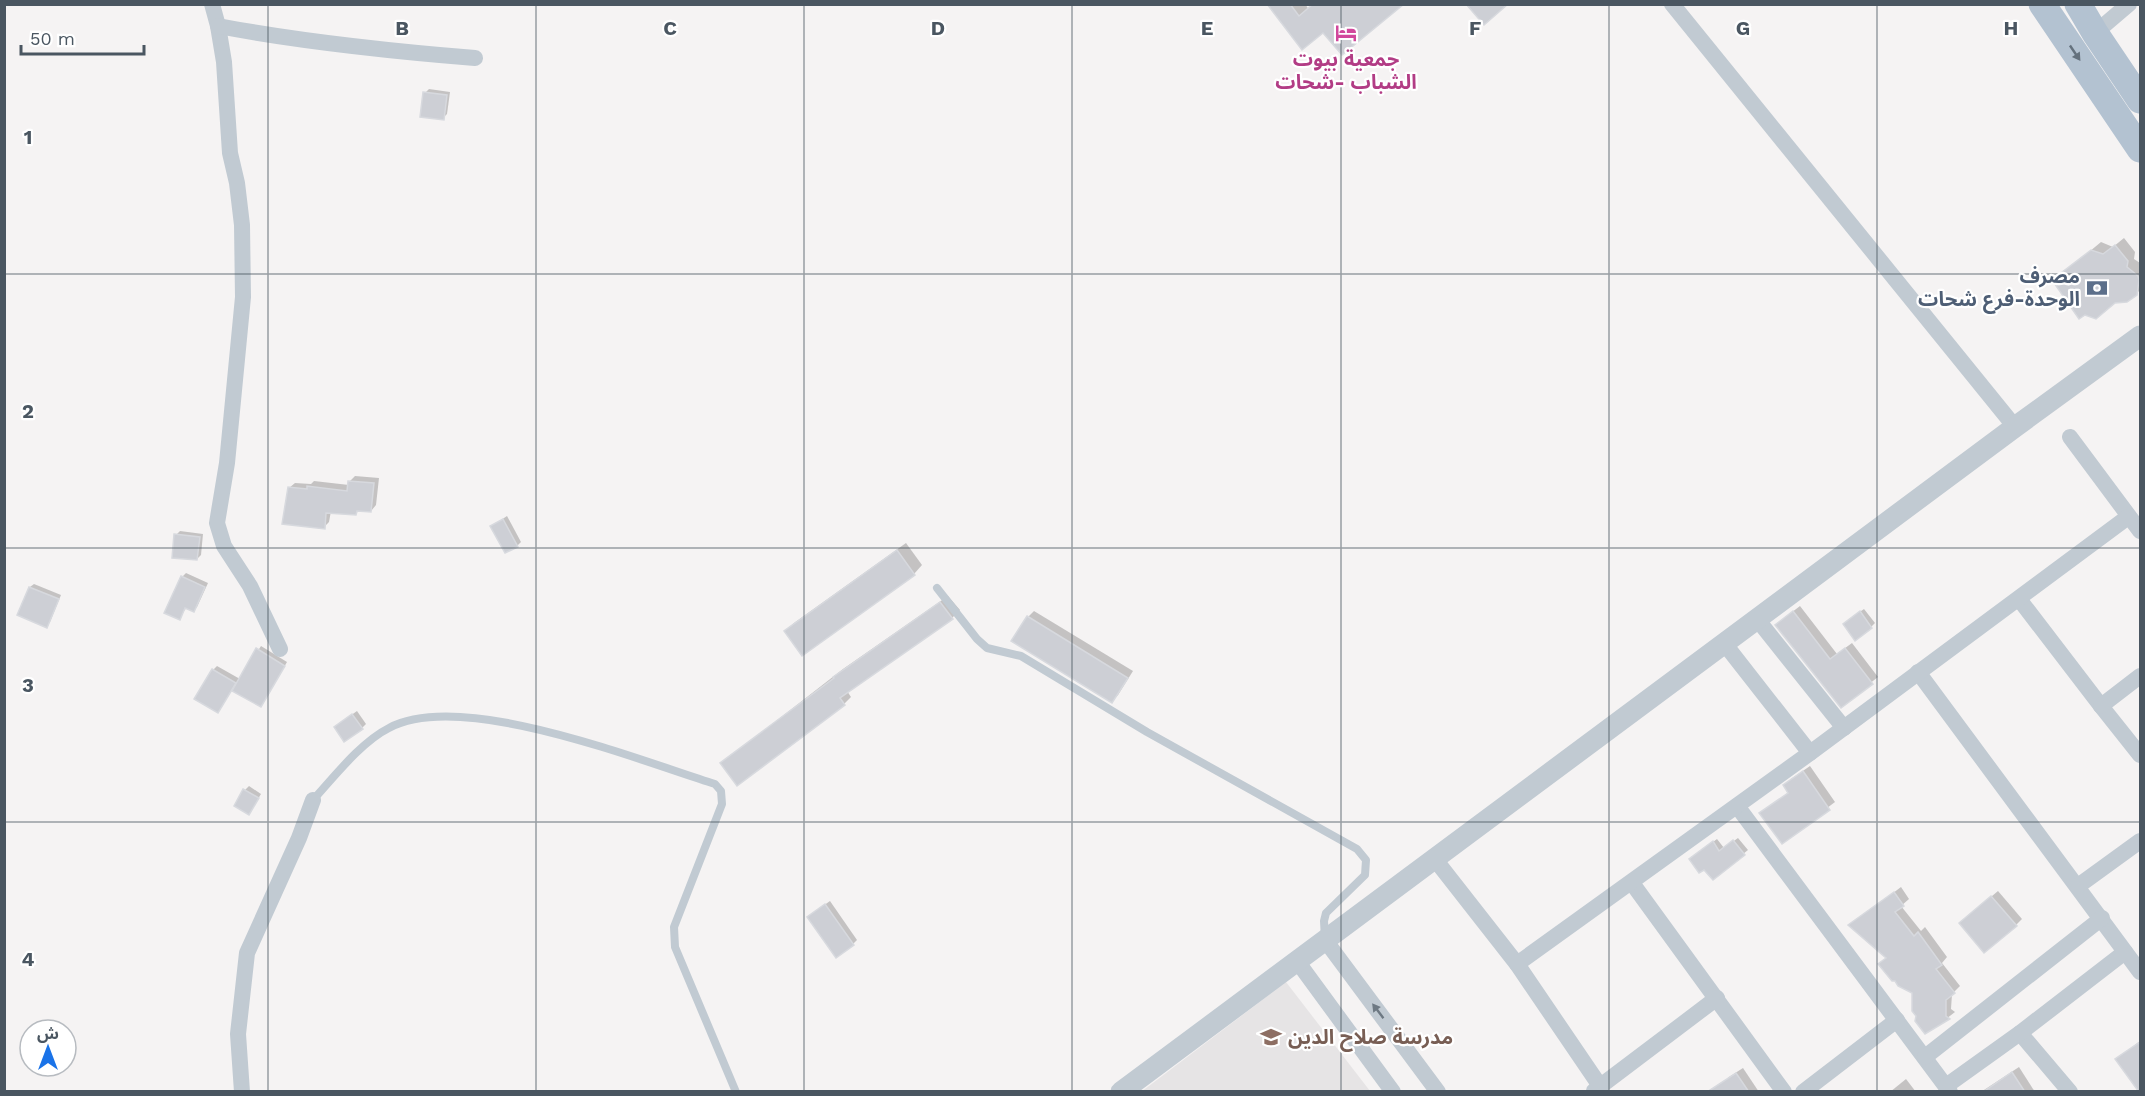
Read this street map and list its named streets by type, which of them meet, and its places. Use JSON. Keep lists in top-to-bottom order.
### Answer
{
  "places": {
    "hotel": ["جمعية بيوت الشباب -شحات"],
    "bank": ["مصرف الوحدة-فرع شحات"],
    "school or university": ["مدرسة صلاح الدين"]
  },
  "scale_bar": "50 m",
  "north": "top",
  "grid": {
    "columns": [
      "B",
      "C",
      "D",
      "E",
      "F",
      "G",
      "H"
    ],
    "rows": [
      "1",
      "2",
      "3",
      "4"
    ]
  }
}
